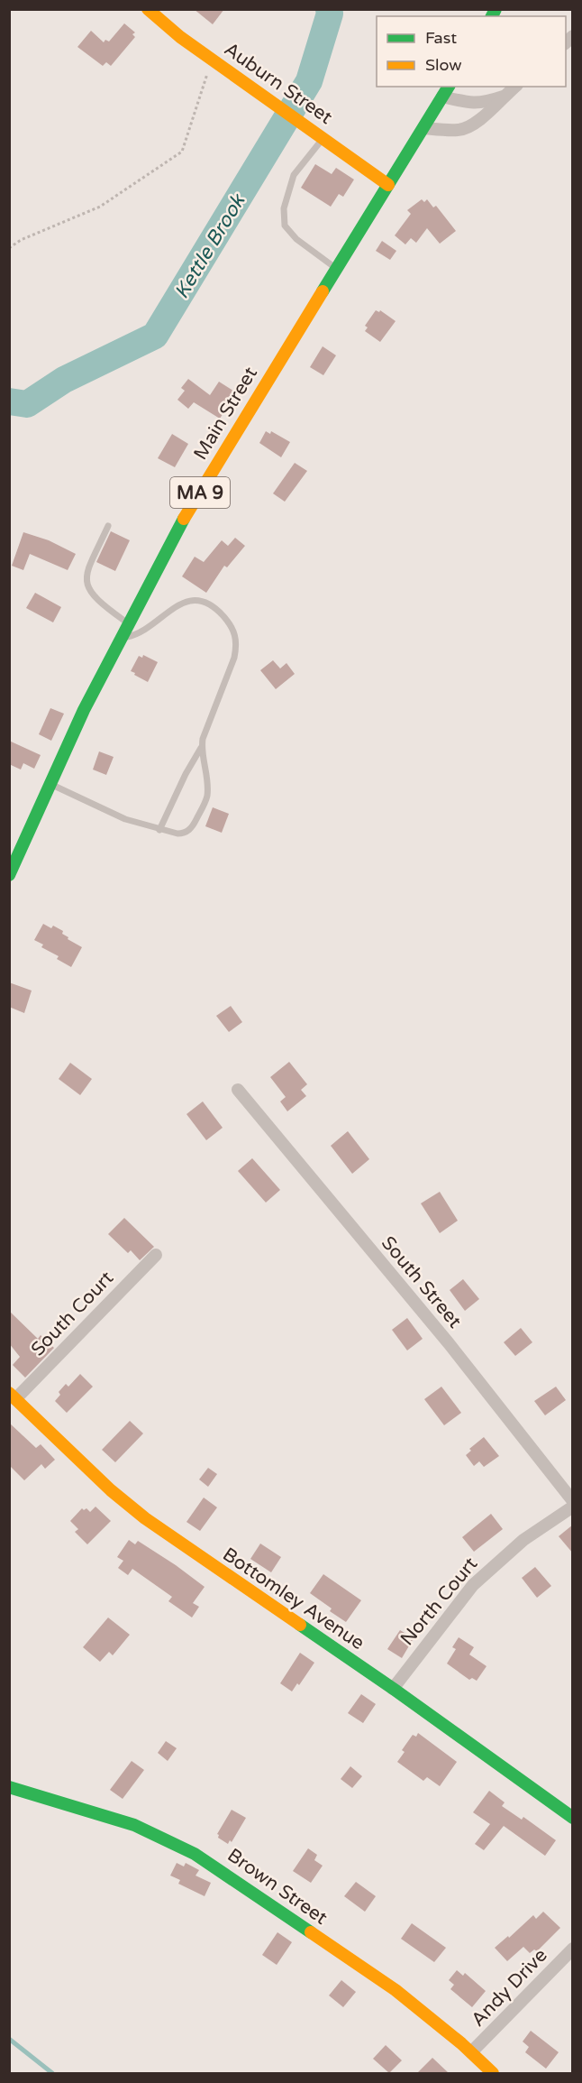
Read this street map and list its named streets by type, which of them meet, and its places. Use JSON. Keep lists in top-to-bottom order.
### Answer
{
  "streets": {
    "main road": [
      "Auburn Street",
      "Main Street",
      "MA 9",
      "Bottomley Avenue",
      "Brown Street"
    ],
    "street": [
      "South Street",
      "South Court",
      "North Court",
      "Andy Drive"
    ]
  },
  "crossings": [
    ["Auburn Street", "Main Street"],
    ["South Court", "Bottomley Avenue"],
    ["Bottomley Avenue", "North Court"],
    ["Brown Street", "Andy Drive"]
  ],
  "water": ["Kettle Brook"],
  "legend": ["Fast", "Slow"]
}
